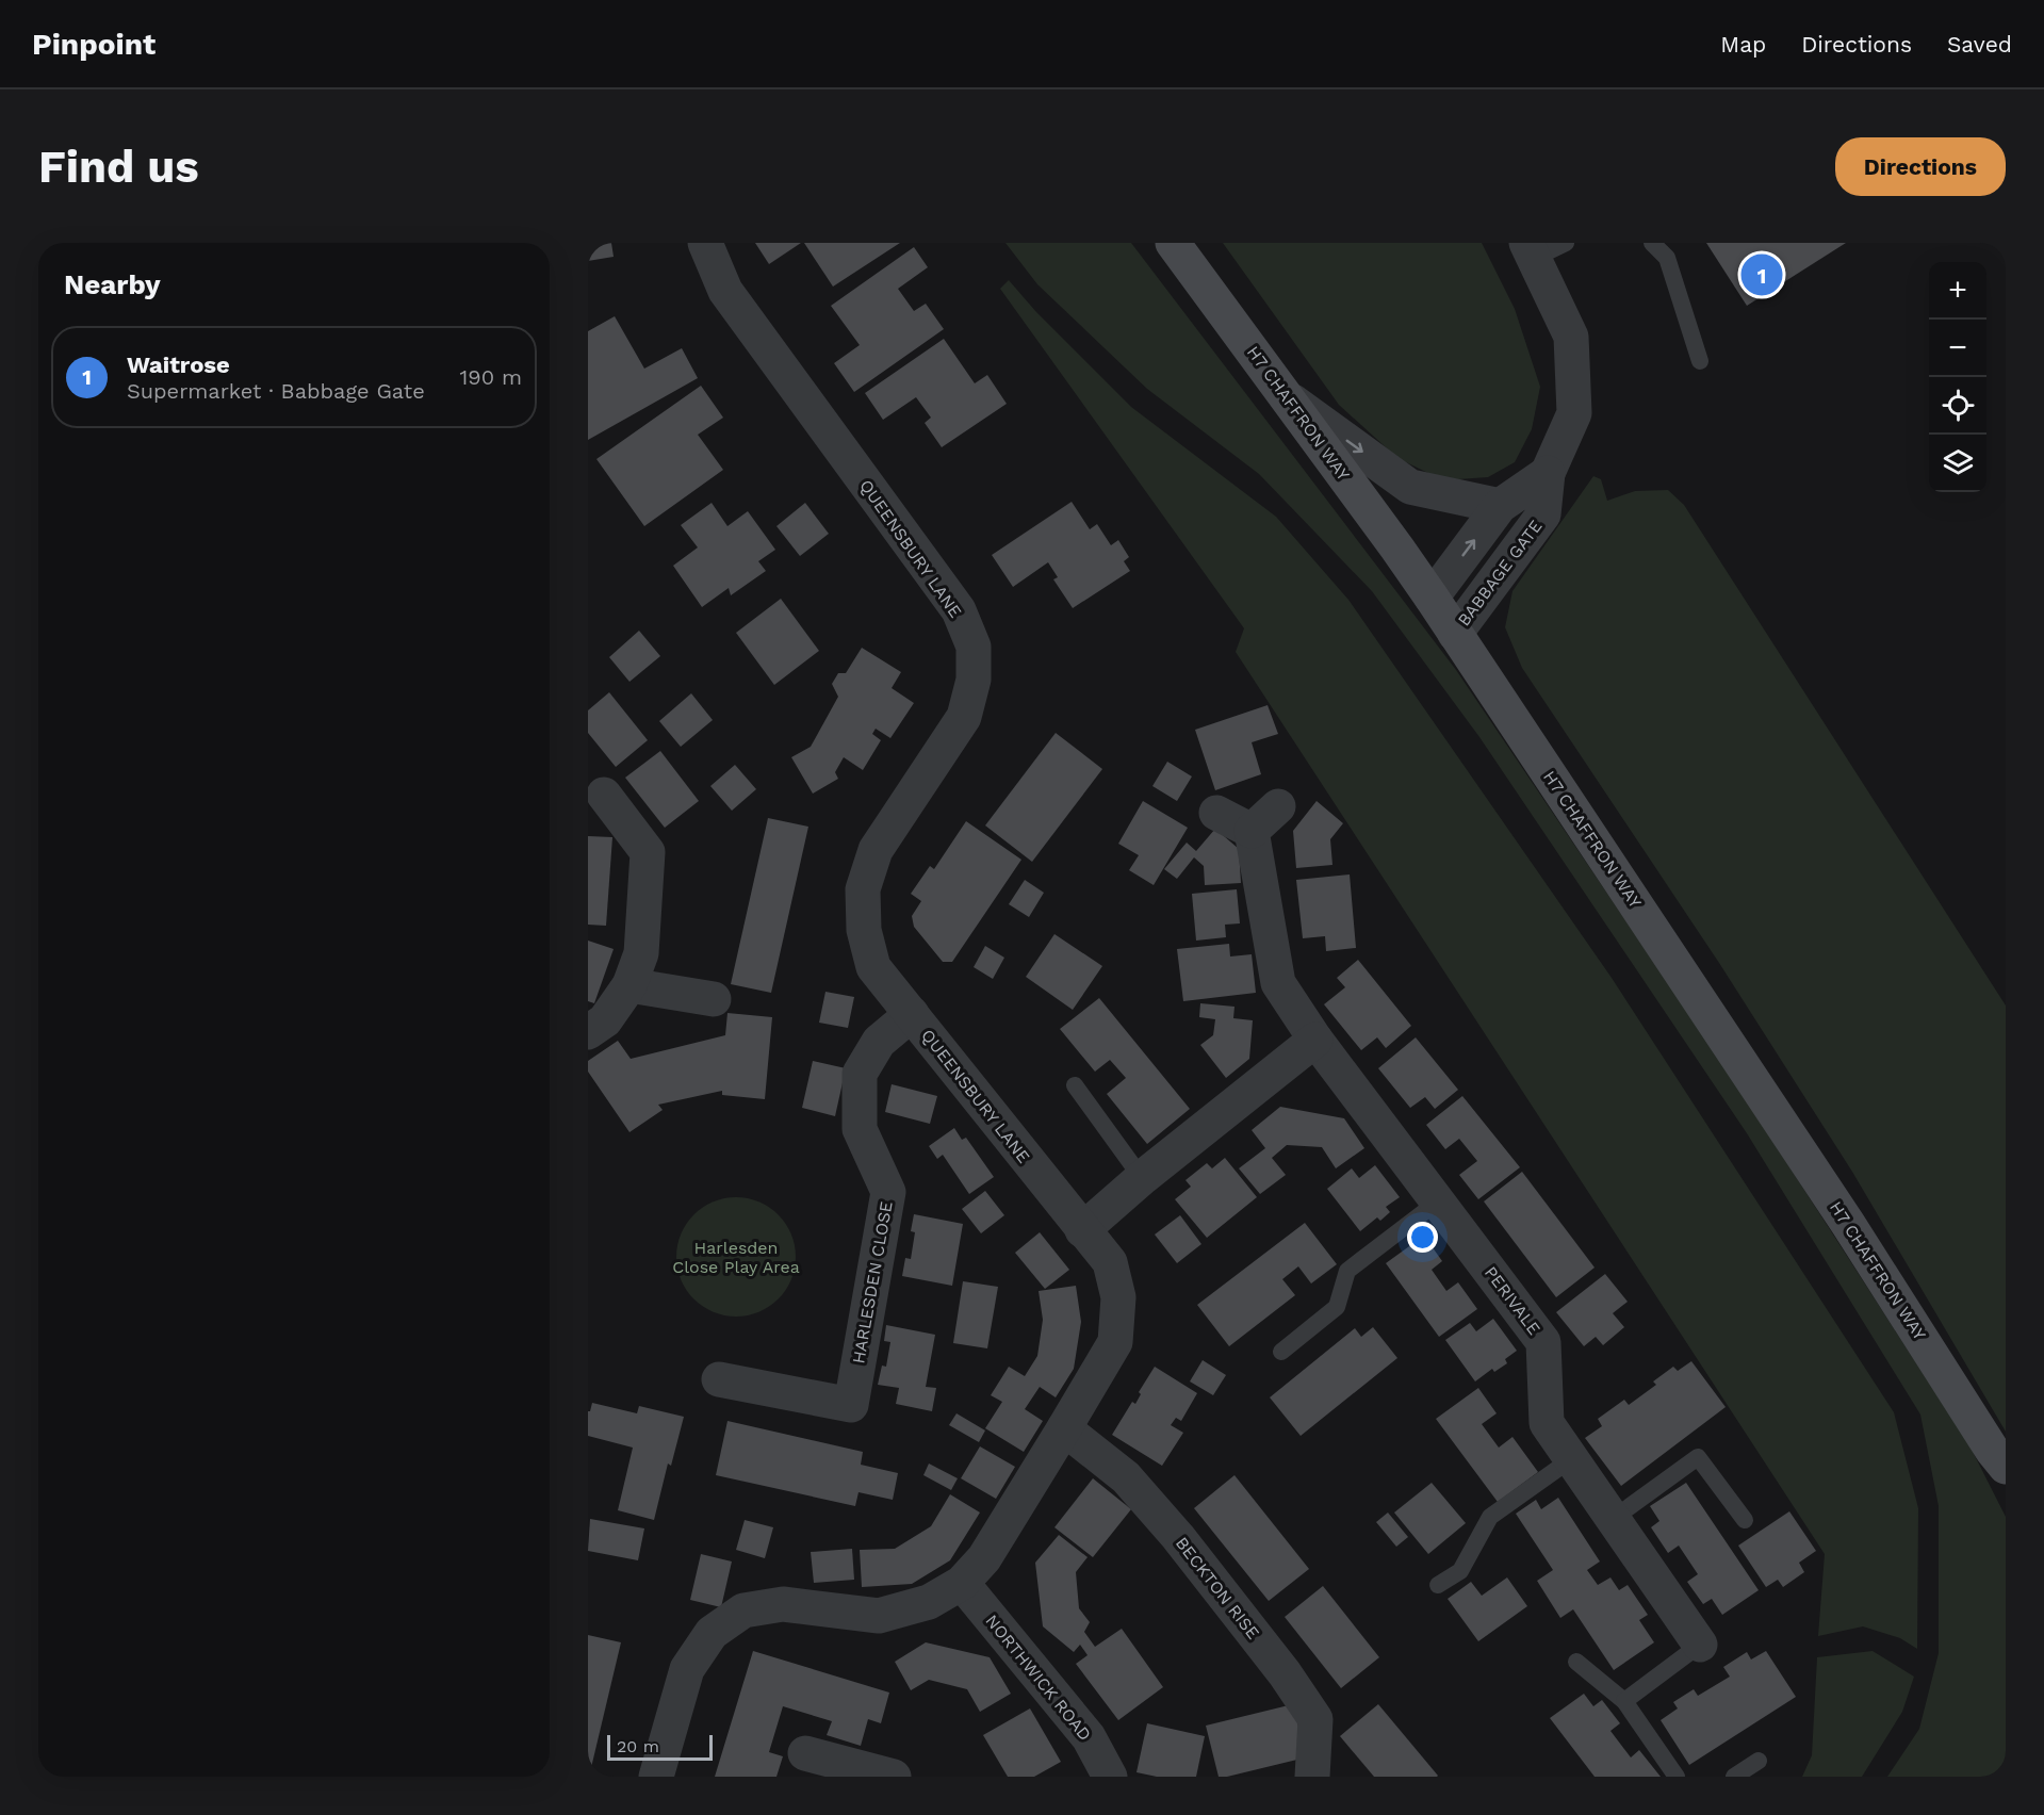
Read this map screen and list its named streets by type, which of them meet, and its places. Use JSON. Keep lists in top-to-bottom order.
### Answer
{
  "streets": {
    "street": [
      "H7 CHAFFRON WAY",
      "QUEENSBURY LANE",
      "BABBAGE GATE",
      "HARLESDEN CLOSE",
      "PERIVALE",
      "BECKTON RISE",
      "NORTHWICK ROAD"
    ]
  },
  "crossings": [
    ["H7 CHAFFRON WAY", "BABBAGE GATE"],
    ["QUEENSBURY LANE", "HARLESDEN CLOSE"],
    ["QUEENSBURY LANE", "BECKTON RISE"],
    ["QUEENSBURY LANE", "NORTHWICK ROAD"]
  ],
  "parks": ["Harlesden Close Play Area"],
  "scale_bar": "20 m",
  "page": {
    "header": "Pinpoint",
    "nav": ["Map", "Directions", "Saved"],
    "buttons": "Directions",
    "title": "Find us",
    "heading": "Nearby",
    "pins": "1",
    "map_buttons": ["+", "−"],
    "list": [
      {
        "mark": "1",
        "name": "Waitrose",
        "note": "Supermarket · Babbage Gate",
        "value": "190 m"
      }
    ],
    "scale": "20 m"
  }
}
